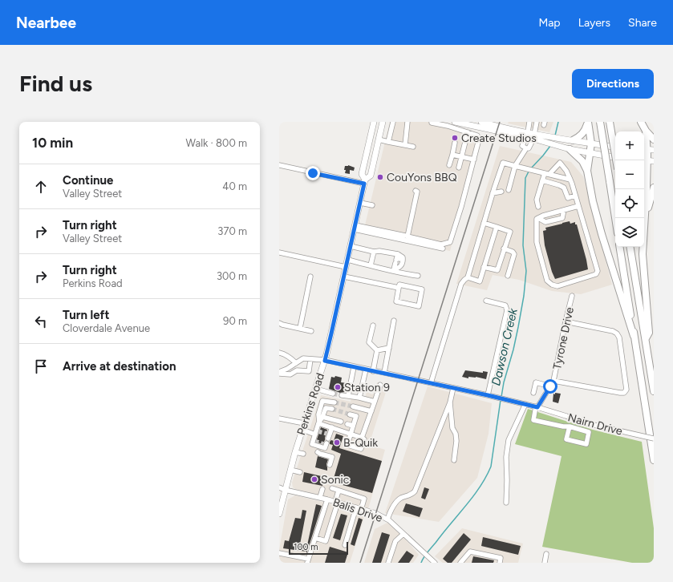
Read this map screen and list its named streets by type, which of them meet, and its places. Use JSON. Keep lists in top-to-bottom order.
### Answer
{
  "streets": {
    "main road": ["Perkins Road"],
    "street": ["Tyrone Drive", "Nairn Drive", "Balis Drive"]
  },
  "crossings": [
    ["Tyrone Drive", "Nairn Drive"],
    ["Perkins Road", "Nairn Drive"],
    ["Perkins Road", "Balis Drive"]
  ],
  "water": ["Dawson Creek"],
  "places": [
    "Create Studios",
    "CouYons BBQ",
    "Station 9",
    "B-Quik",
    "Sonic"
  ],
  "scale_bar": "100 m",
  "page": {
    "header": "Nearbee",
    "nav": ["Map", "Layers", "Share"],
    "buttons": "Directions",
    "title": "Find us",
    "heading": ["10 min", "Walk · 800 m"],
    "map_buttons": ["+", "−"],
    "list": [
      ["Continue", "Valley Street", "40 m"],
      ["Turn right", "Valley Street", "370 m"],
      ["Turn right", "Perkins Road", "300 m"],
      ["Turn left", "Cloverdale Avenue", "90 m"],
      "Arrive at destination"
    ],
    "scale": "100 m"
  }
}
